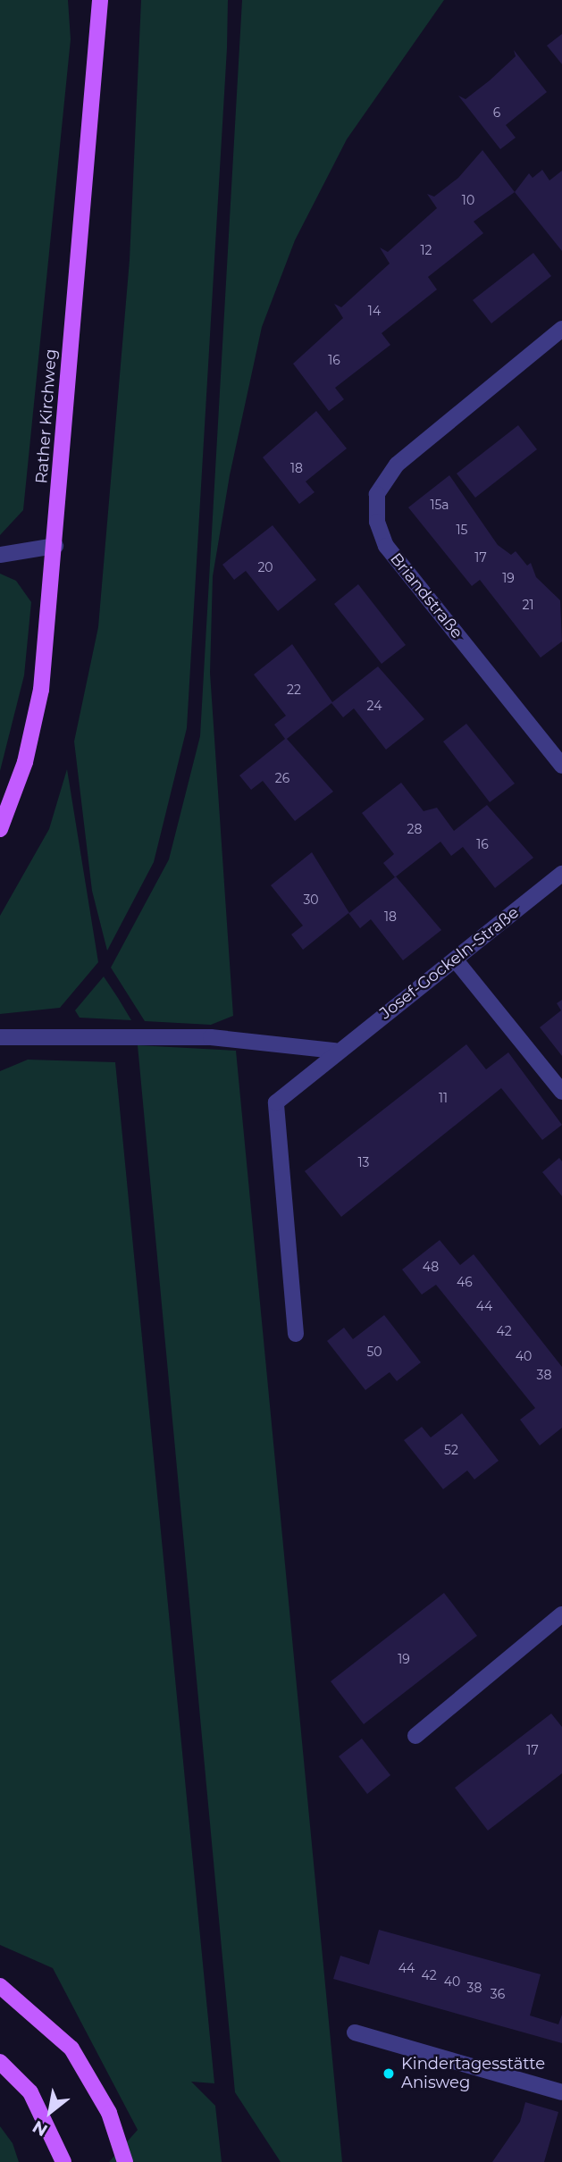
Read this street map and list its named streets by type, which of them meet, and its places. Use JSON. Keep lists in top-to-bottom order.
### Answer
{
  "streets": {
    "main road": ["Rather Kirchweg"],
    "street": ["Briandstraße", "Josef-Gockeln-Straße"]
  },
  "places": ["Kindertagesstätte Anisweg"],
  "house_numbers": [
    "6",
    "10",
    "12",
    "14",
    "16",
    "18",
    "15a",
    "15",
    "17",
    "20",
    "19",
    "21",
    "22",
    "24",
    "26",
    "28",
    "16",
    "30",
    "18",
    "11",
    "13",
    "48",
    "46",
    "44",
    "42",
    "50",
    "40",
    "38",
    "52",
    "19",
    "17",
    "44",
    "42",
    "40",
    "38",
    "36"
  ],
  "north": "bottom left"
}
